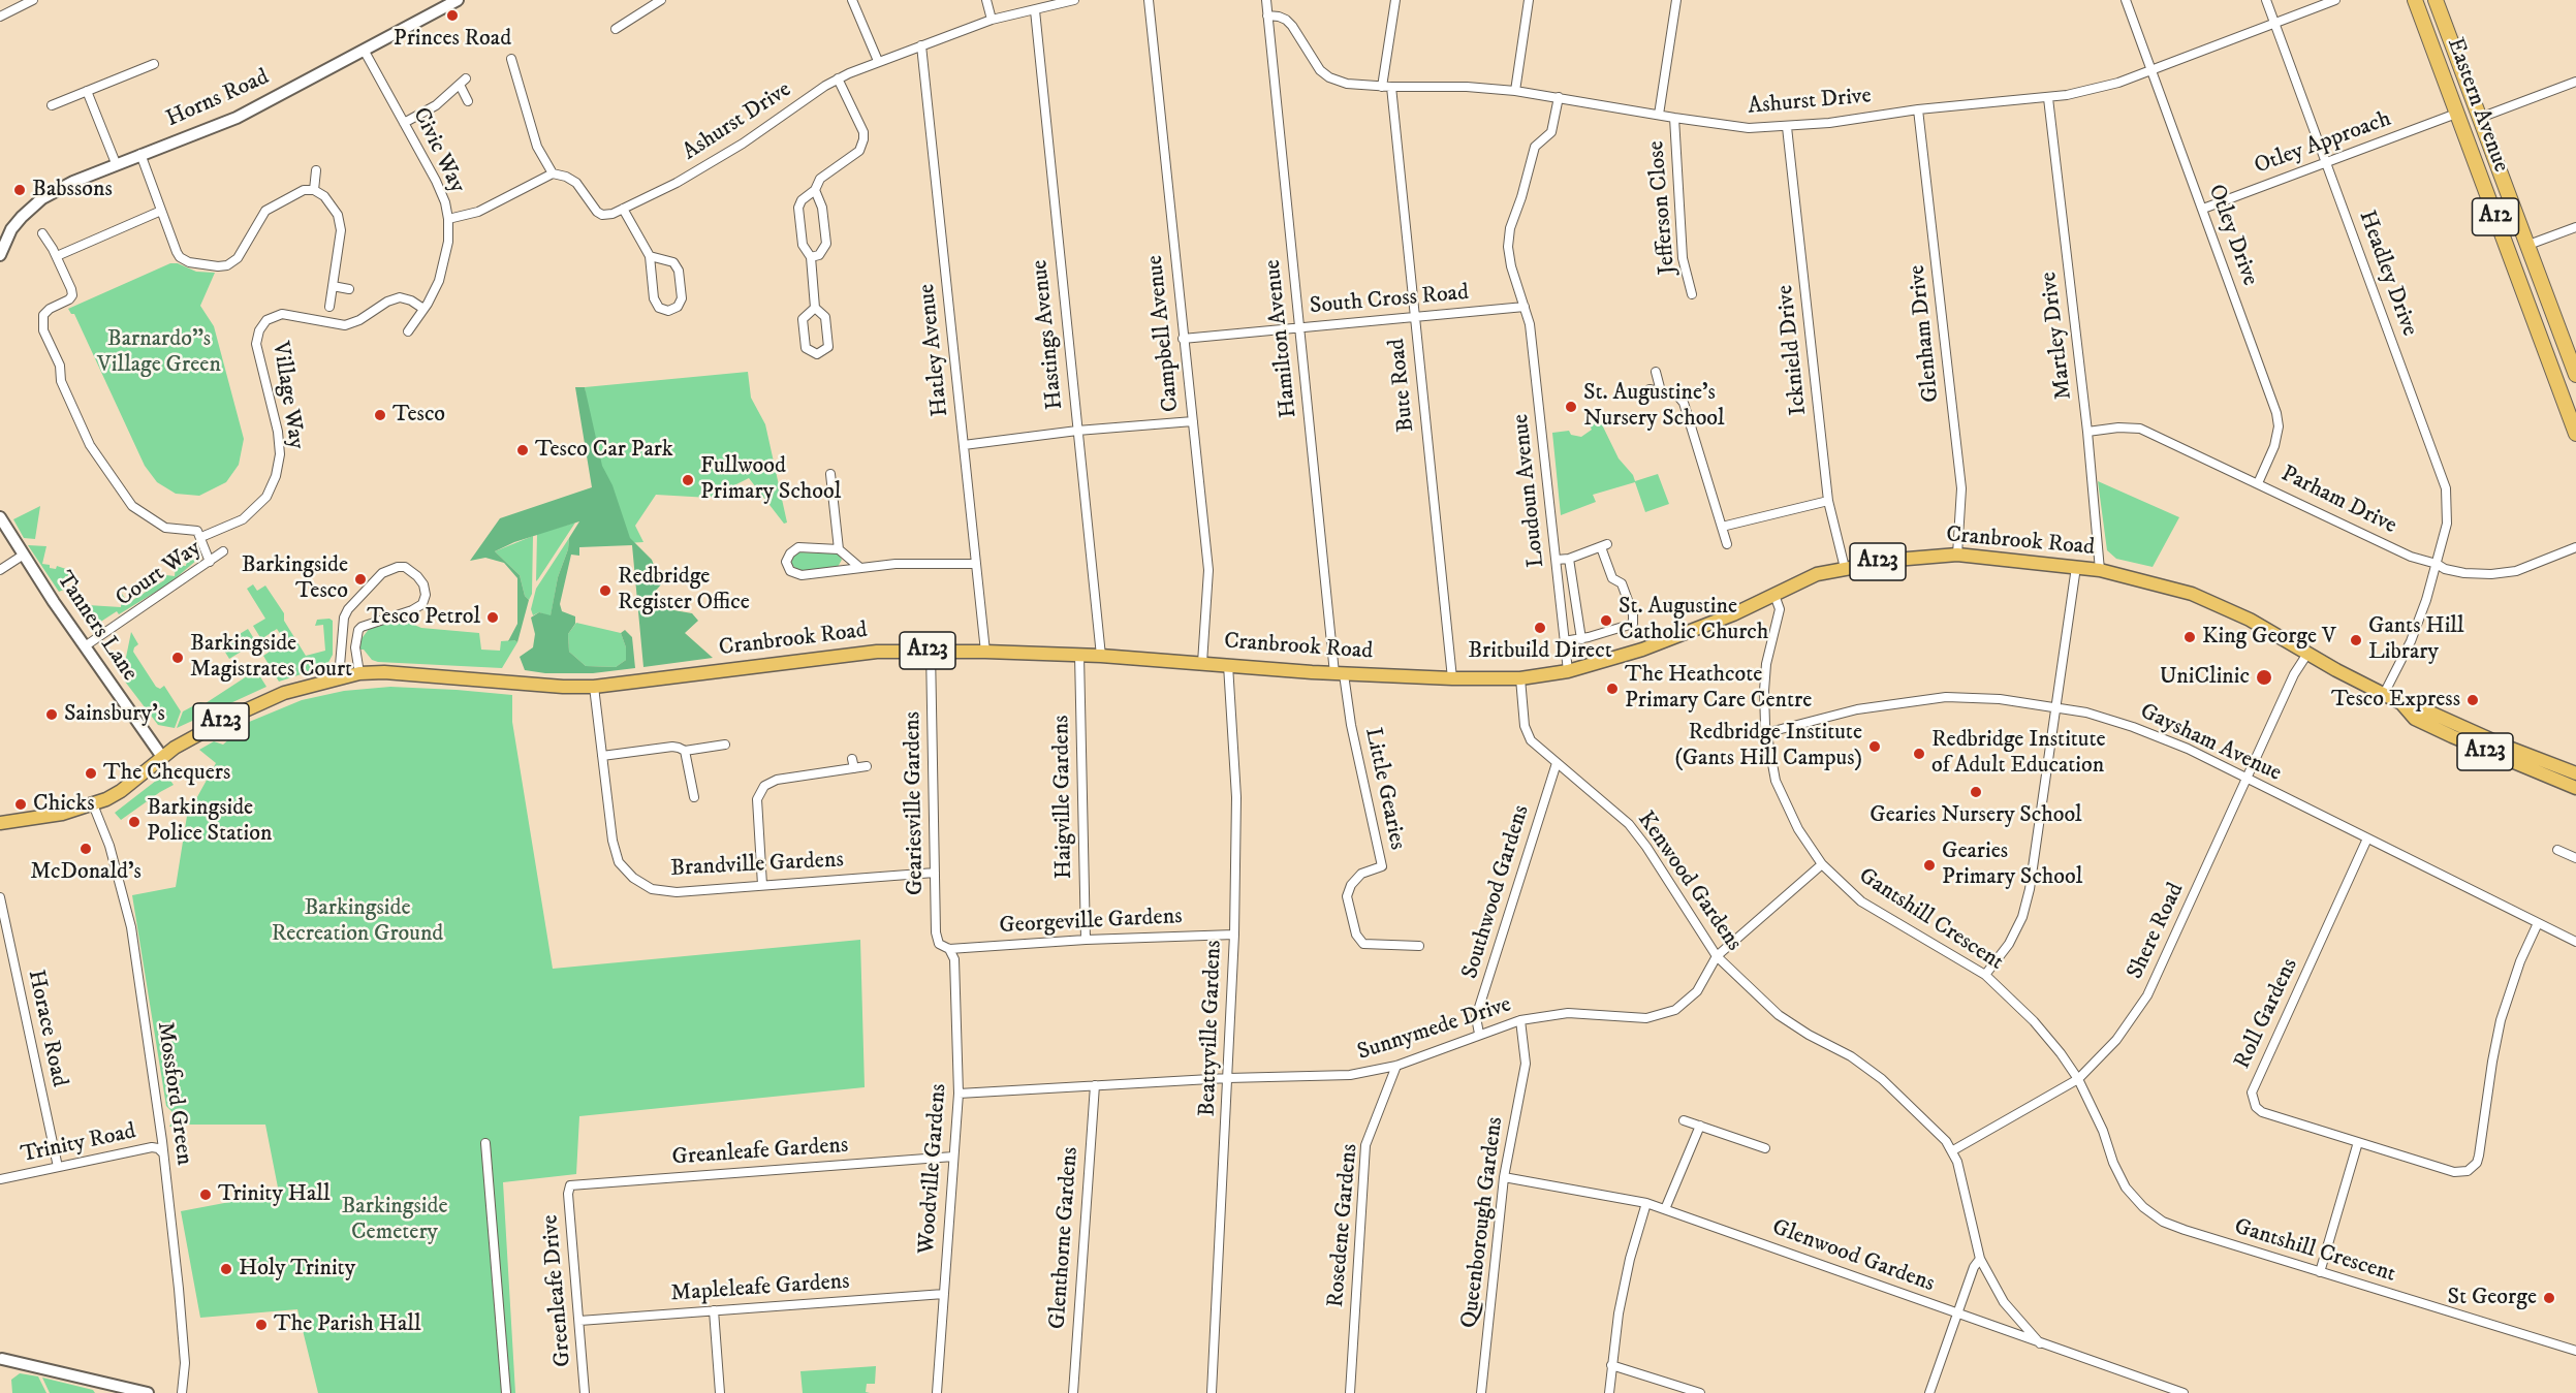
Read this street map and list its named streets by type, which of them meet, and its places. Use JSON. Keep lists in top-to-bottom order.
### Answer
{
  "streets": {
    "highway": ["Eastern Avenue", "A12"],
    "main road": ["Cranbrook Road", "A123"],
    "street": [
      "Horns Road",
      "Ashurst Drive",
      "Otley Approach",
      "Civic Way",
      "Jefferson Close",
      "Otley Drive",
      "Headley Drive",
      "South Cross Road",
      "Campbell Avenue",
      "Glenham Drive",
      "Hastings Avenue",
      "Martley Drive",
      "Hamilton Avenue",
      "Hatley Avenue",
      "Icknield Drive",
      "Bute Road",
      "Village Way",
      "Loudoun Avenue",
      "Parham Drive",
      "Court Way",
      "Tanners Lane",
      "Gaysham Avenue",
      "Little Gearies",
      "Haigville Gardens",
      "Geariesville Gardens",
      "Brandville Gardens",
      "Kenwood Gardens",
      "Southwood Gardens",
      "Gantshill Crescent",
      "Georgeville Gardens",
      "Shere Road",
      "Roll Gardens",
      "Horace Road",
      "Beattyville Gardens",
      "Sunnymede Drive",
      "Mossford Green",
      "Trinity Road",
      "Greanleafe Gardens",
      "Woodville Gardens",
      "Queenborough Gardens",
      "Rosedene Gardens",
      "Glenthorne Gardens",
      "Glenwood Gardens",
      "Mapleleafe Gardens",
      "Greenleafe Drive"
    ]
  },
  "crossings": [
    ["Horns Road", "Civic Way"],
    ["Ashurst Drive", "Jefferson Close"],
    ["Ashurst Drive", "Otley Drive"],
    ["Ashurst Drive", "Headley Drive"],
    ["Ashurst Drive", "Glenham Drive"],
    ["Ashurst Drive", "Hastings Avenue"],
    ["Ashurst Drive", "Martley Drive"],
    ["Ashurst Drive", "Hamilton Avenue"],
    ["Ashurst Drive", "Hatley Avenue"],
    ["Ashurst Drive", "Icknield Drive"],
    ["Ashurst Drive", "Bute Road"],
    ["Ashurst Drive", "Loudoun Avenue"],
    ["Eastern Avenue", "Otley Approach"],
    ["Otley Approach", "Otley Drive"],
    ["Otley Approach", "Headley Drive"],
    ["Civic Way", "Village Way"],
    ["Otley Drive", "Parham Drive"],
    ["Headley Drive", "Parham Drive"],
    ["Headley Drive", "Cranbrook Road"],
    ["South Cross Road", "Campbell Avenue"],
    ["South Cross Road", "Hamilton Avenue"],
    ["South Cross Road", "Bute Road"],
    ["South Cross Road", "Loudoun Avenue"],
    ["Campbell Avenue", "Cranbrook Road"],
    ["Glenham Drive", "Cranbrook Road"],
    ["Hastings Avenue", "Cranbrook Road"],
    ["Martley Drive", "Parham Drive"],
    ["Martley Drive", "Cranbrook Road"],
    ["Hamilton Avenue", "Cranbrook Road"],
    ["Hamilton Avenue", "Little Gearies"],
    ["Hatley Avenue", "Cranbrook Road"],
    ["Icknield Drive", "Cranbrook Road"],
    ["Bute Road", "Cranbrook Road"],
    ["Loudoun Avenue", "Cranbrook Road"],
    ["Cranbrook Road", "A123"],
    ["Cranbrook Road", "Tanners Lane"],
    ["Cranbrook Road", "Little Gearies"],
    ["Cranbrook Road", "Haigville Gardens"],
    ["Cranbrook Road", "Geariesville Gardens"],
    ["Cranbrook Road", "Brandville Gardens"],
    ["Cranbrook Road", "Kenwood Gardens"],
    ["Cranbrook Road", "Gantshill Crescent"],
    ["Cranbrook Road", "Shere Road"],
    ["Cranbrook Road", "Beattyville Gardens"],
    ["A123", "Tanners Lane"],
    ["A123", "Mossford Green"],
    ["Court Way", "Tanners Lane"],
    ["Gaysham Avenue", "Gantshill Crescent"],
    ["Gaysham Avenue", "Shere Road"],
    ["Gaysham Avenue", "Roll Gardens"],
    ["Haigville Gardens", "Georgeville Gardens"],
    ["Geariesville Gardens", "Brandville Gardens"],
    ["Geariesville Gardens", "Georgeville Gardens"],
    ["Geariesville Gardens", "Woodville Gardens"],
    ["Kenwood Gardens", "Southwood Gardens"],
    ["Kenwood Gardens", "Shere Road"],
    ["Kenwood Gardens", "Sunnymede Drive"],
    ["Southwood Gardens", "Sunnymede Drive"],
    ["Gantshill Crescent", "Shere Road"],
    ["Gantshill Crescent", "Sunnymede Drive"],
    ["Georgeville Gardens", "Beattyville Gardens"],
    ["Georgeville Gardens", "Woodville Gardens"],
    ["Horace Road", "Trinity Road"],
    ["Beattyville Gardens", "Sunnymede Drive"],
    ["Sunnymede Drive", "Woodville Gardens"],
    ["Sunnymede Drive", "Queenborough Gardens"],
    ["Sunnymede Drive", "Rosedene Gardens"],
    ["Sunnymede Drive", "Glenthorne Gardens"],
    ["Mossford Green", "Trinity Road"],
    ["Greanleafe Gardens", "Woodville Gardens"],
    ["Greanleafe Gardens", "Greenleafe Drive"],
    ["Woodville Gardens", "Mapleleafe Gardens"],
    ["Queenborough Gardens", "Glenwood Gardens"],
    ["Mapleleafe Gardens", "Greenleafe Drive"]
  ],
  "parks": ["Barnardo''s Village Green", "Barkingside Recreation Ground", "Barkingside Cemetery"],
  "places": [
    "Princes Road",
    "Babssons",
    "St. Augustine's Nursery School",
    "Tesco",
    "Tesco Car Park",
    "Fullwood Primary School",
    "Barkingside Tesco",
    "Redbridge Register Office",
    "Tesco Petrol",
    "St. Augustine Catholic Church",
    "Britbuild Direct",
    "King George V",
    "Gants Hill Library",
    "Barkingside Magistrates Court",
    "UniClinic",
    "The Heathcote Primary Care Centre",
    "Tesco Express",
    "Sainsbury's",
    "Redbridge Institute (Gants Hill Campus)",
    "Redbridge Institute of Adult Education",
    "The Chequers",
    "Gearies Nursery School",
    "Chicks",
    "Barkingside Police Station",
    "McDonald's",
    "Gearies Primary School",
    "Trinity Hall",
    "Holy Trinity",
    "St George",
    "The Parish Hall"
  ]
}
